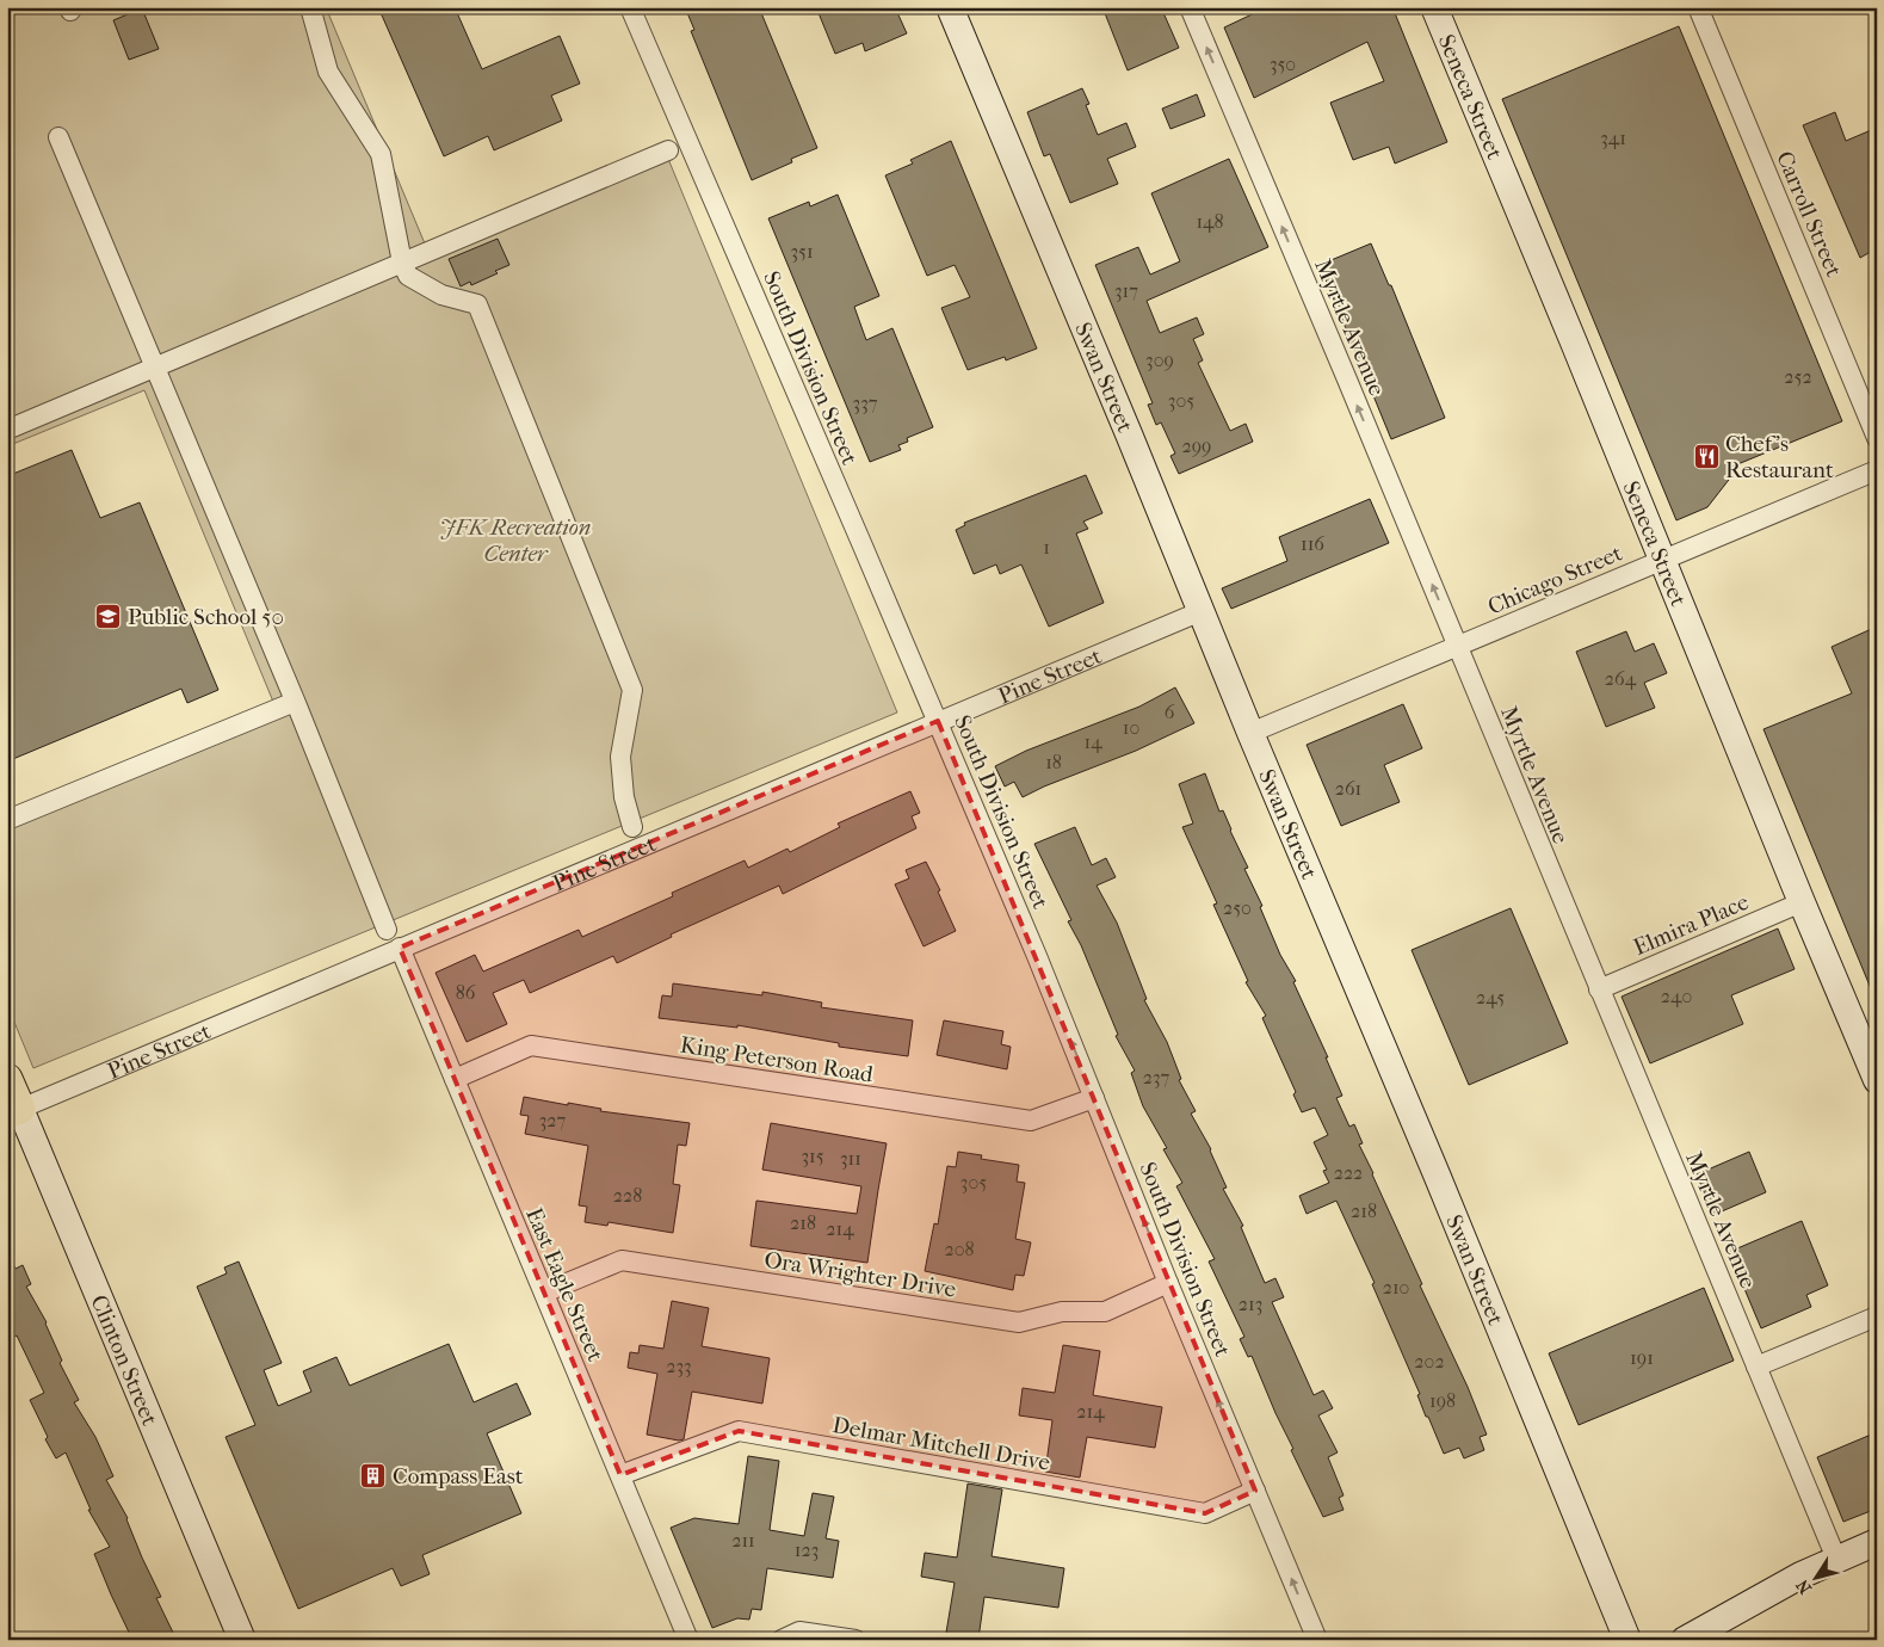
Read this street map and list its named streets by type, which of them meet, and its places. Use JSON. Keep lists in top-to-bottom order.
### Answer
{
  "streets": {
    "main road": ["Seneca Street", "Swan Street", "Clinton Street"],
    "street": [
      "Carroll Street",
      "Myrtle Avenue",
      "South Division Street",
      "Chicago Street",
      "Pine Street",
      "Elmira Place",
      "King Peterson Road",
      "Ora Wrighter Drive",
      "East Eagle Street",
      "Delmar Mitchell Drive"
    ]
  },
  "crossings": [
    ["Seneca Street", "Chicago Street"],
    ["Seneca Street", "Elmira Place"],
    ["Myrtle Avenue", "Chicago Street"],
    ["Myrtle Avenue", "Elmira Place"],
    ["South Division Street", "Pine Street"],
    ["South Division Street", "King Peterson Road"],
    ["South Division Street", "Ora Wrighter Drive"],
    ["South Division Street", "Delmar Mitchell Drive"],
    ["Swan Street", "Chicago Street"],
    ["Swan Street", "Pine Street"],
    ["Pine Street", "East Eagle Street"],
    ["Pine Street", "Clinton Street"],
    ["King Peterson Road", "East Eagle Street"],
    ["Ora Wrighter Drive", "East Eagle Street"],
    ["East Eagle Street", "Delmar Mitchell Drive"]
  ],
  "one_way": ["Myrtle Avenue", "South Division Street"],
  "parks": ["JFK Recreation Center"],
  "places": {
    "restaurant": ["Chef's Restaurant"],
    "school or university": ["Public School 50"],
    "building": ["Compass East"]
  },
  "house_numbers": [
    "350",
    "341",
    "148",
    "351",
    "317",
    "309",
    "252",
    "305",
    "337",
    "299",
    "116",
    "1",
    "264",
    "6",
    "10",
    "14",
    "18",
    "261",
    "250",
    "86",
    "240",
    "245",
    "237",
    "327",
    "315",
    "311",
    "222",
    "305",
    "228",
    "218",
    "218",
    "214",
    "208",
    "210",
    "213",
    "191",
    "202",
    "233",
    "198",
    "214",
    "211",
    "123"
  ],
  "north": "bottom left"
}
